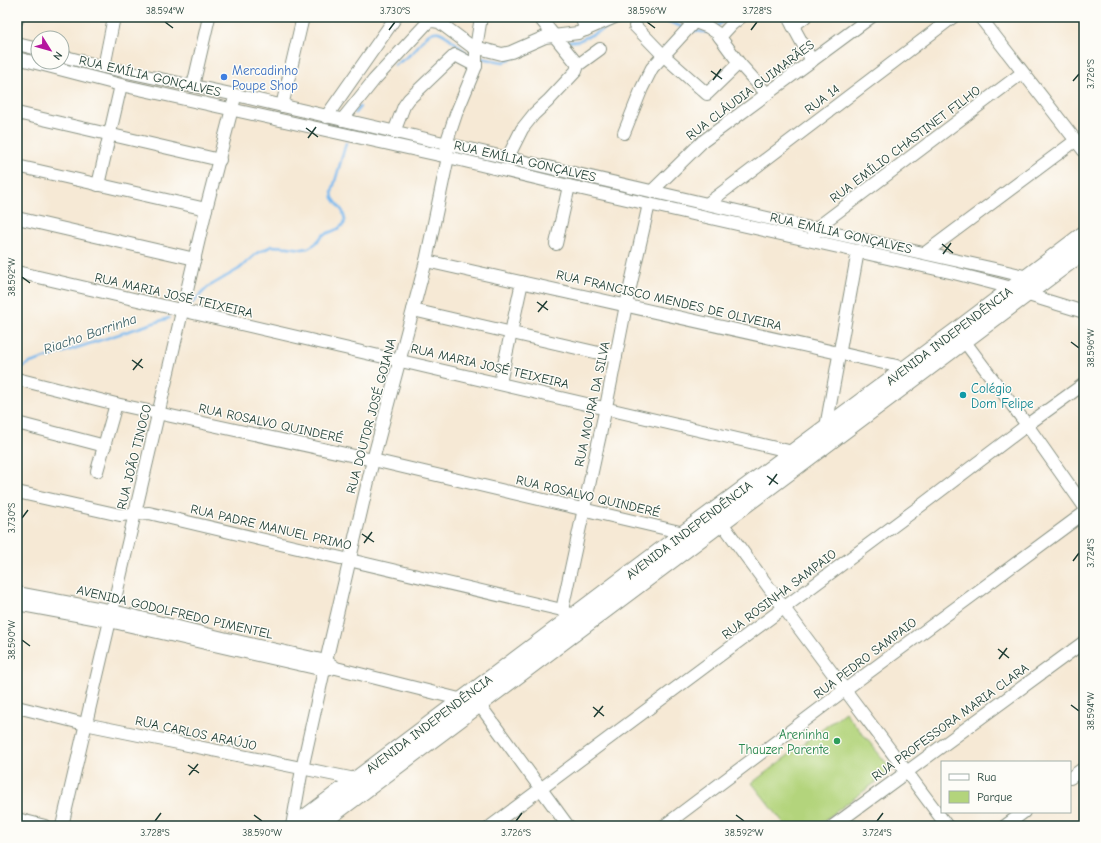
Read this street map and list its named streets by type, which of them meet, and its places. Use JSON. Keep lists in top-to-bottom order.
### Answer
{
  "streets": {
    "main road": ["AVENIDA INDEPENDÊNCIA"],
    "street": [
      "RUA EMÍLIA GONÇALVES",
      "RUA CLÁUDIA GUIMARÃES",
      "RUA 14",
      "RUA EMÍLIO CHASTINET FILHO",
      "RUA MARIA JOSÉ TEIXEIRA",
      "RUA FRANCISCO MENDES DE OLIVEIRA",
      "RUA MOURA DA SILVA",
      "RUA DOUTOR JOSÉ GOIANA",
      "RUA ROSALVO QUINDERÉ",
      "RUA JOÃO TINOCO",
      "RUA PADRE MANUEL PRIMO",
      "RUA ROSINHA SAMPAIO",
      "AVENIDA GODOLFREDO PIMENTEL",
      "RUA PEDRO SAMPAIO",
      "RUA PROFESSORA MARIA CLARA",
      "RUA CARLOS ARAÚJO"
    ]
  },
  "crossings": [
    ["RUA EMÍLIA GONÇALVES", "RUA CLÁUDIA GUIMARÃES"],
    ["RUA EMÍLIA GONÇALVES", "RUA 14"],
    ["RUA EMÍLIA GONÇALVES", "RUA EMÍLIO CHASTINET FILHO"],
    ["RUA EMÍLIA GONÇALVES", "AVENIDA INDEPENDÊNCIA"],
    ["RUA EMÍLIA GONÇALVES", "RUA MOURA DA SILVA"],
    ["RUA EMÍLIA GONÇALVES", "RUA DOUTOR JOSÉ GOIANA"],
    ["RUA EMÍLIA GONÇALVES", "RUA JOÃO TINOCO"],
    ["RUA MARIA JOSÉ TEIXEIRA", "AVENIDA INDEPENDÊNCIA"],
    ["RUA MARIA JOSÉ TEIXEIRA", "RUA MOURA DA SILVA"],
    ["RUA MARIA JOSÉ TEIXEIRA", "RUA DOUTOR JOSÉ GOIANA"],
    ["RUA MARIA JOSÉ TEIXEIRA", "RUA JOÃO TINOCO"],
    ["RUA FRANCISCO MENDES DE OLIVEIRA", "AVENIDA INDEPENDÊNCIA"],
    ["RUA FRANCISCO MENDES DE OLIVEIRA", "RUA MOURA DA SILVA"],
    ["RUA FRANCISCO MENDES DE OLIVEIRA", "RUA DOUTOR JOSÉ GOIANA"],
    ["AVENIDA INDEPENDÊNCIA", "RUA MOURA DA SILVA"],
    ["AVENIDA INDEPENDÊNCIA", "RUA DOUTOR JOSÉ GOIANA"],
    ["AVENIDA INDEPENDÊNCIA", "RUA ROSALVO QUINDERÉ"],
    ["AVENIDA INDEPENDÊNCIA", "RUA PADRE MANUEL PRIMO"],
    ["AVENIDA INDEPENDÊNCIA", "RUA CARLOS ARAÚJO"],
    ["RUA MOURA DA SILVA", "RUA ROSALVO QUINDERÉ"],
    ["RUA MOURA DA SILVA", "RUA PADRE MANUEL PRIMO"],
    ["RUA DOUTOR JOSÉ GOIANA", "RUA ROSALVO QUINDERÉ"],
    ["RUA DOUTOR JOSÉ GOIANA", "RUA PADRE MANUEL PRIMO"],
    ["RUA DOUTOR JOSÉ GOIANA", "AVENIDA GODOLFREDO PIMENTEL"],
    ["RUA DOUTOR JOSÉ GOIANA", "RUA CARLOS ARAÚJO"],
    ["RUA ROSALVO QUINDERÉ", "RUA JOÃO TINOCO"],
    ["RUA JOÃO TINOCO", "RUA PADRE MANUEL PRIMO"],
    ["RUA JOÃO TINOCO", "AVENIDA GODOLFREDO PIMENTEL"],
    ["RUA JOÃO TINOCO", "RUA CARLOS ARAÚJO"]
  ],
  "water": ["Riacho Barrinha"],
  "places": ["Mercadinho Poupe Shop", "Colégio Dom Felipe", "Areninha Thauzer Parente"],
  "legend": ["Rua", "Parque"],
  "north": "bottom right",
  "coordinates": [
    "38.594°W",
    "3.730°S",
    "38.596°W",
    "3.728°S",
    "3.726°S",
    "38.592°W",
    "3.724°S",
    "38.590°W"
  ]
}
